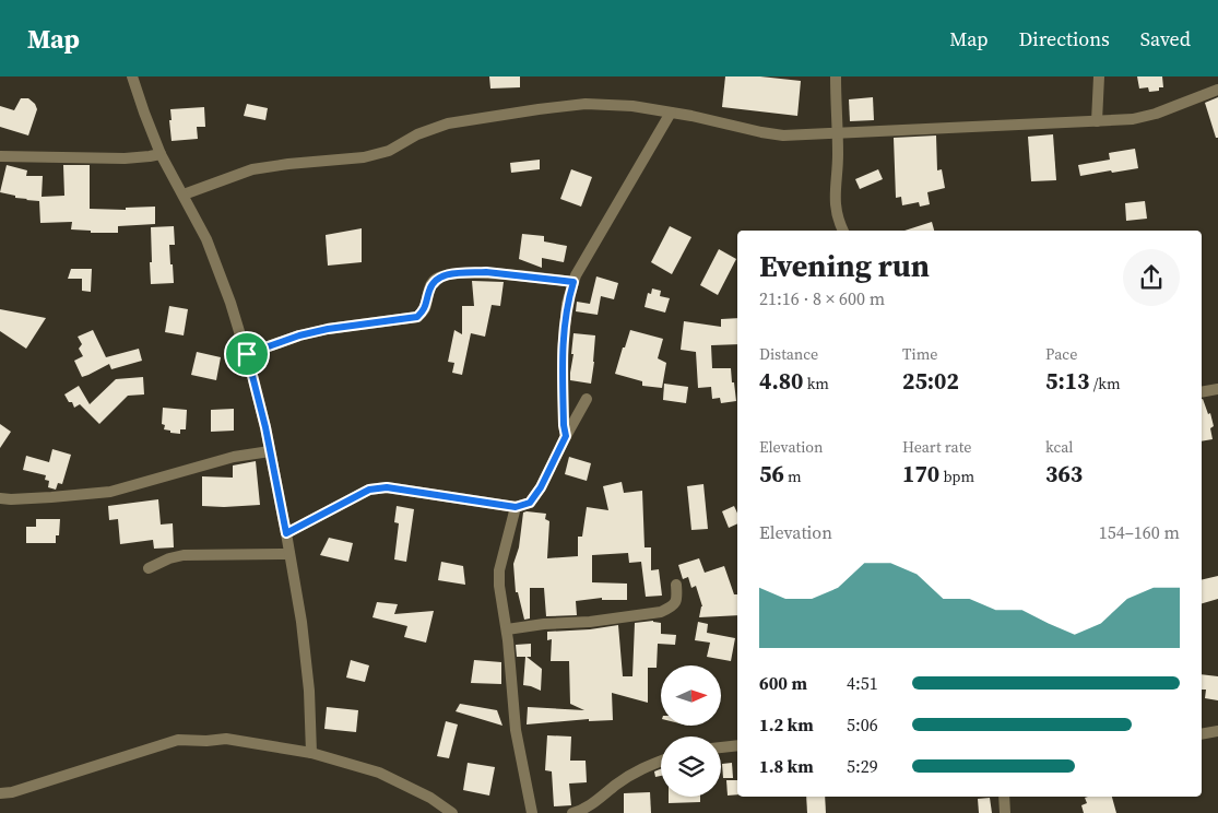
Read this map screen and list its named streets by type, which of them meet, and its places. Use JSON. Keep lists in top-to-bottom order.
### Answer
{
  "north": "right",
  "page": {
    "header": "Map",
    "nav": ["Map", "Directions", "Saved"],
    "heading": ["Evening run", "21:16 · 8 × 600 m"],
    "stats": [
      ["Distance", "4.80 km"],
      ["Time", "25:02"],
      ["Pace", "5:13 /km"],
      ["Elevation", "56 m"],
      ["Heart rate", "170 bpm"],
      ["kcal", "363"]
    ],
    "chart": ["Elevation", "154–160 m"],
    "list": [
      {
        "name": "600 m",
        "note": "4:51"
      },
      {
        "name": "1.2 km",
        "note": "5:06"
      },
      {
        "name": "1.8 km",
        "note": "5:29"
      }
    ]
  }
}
